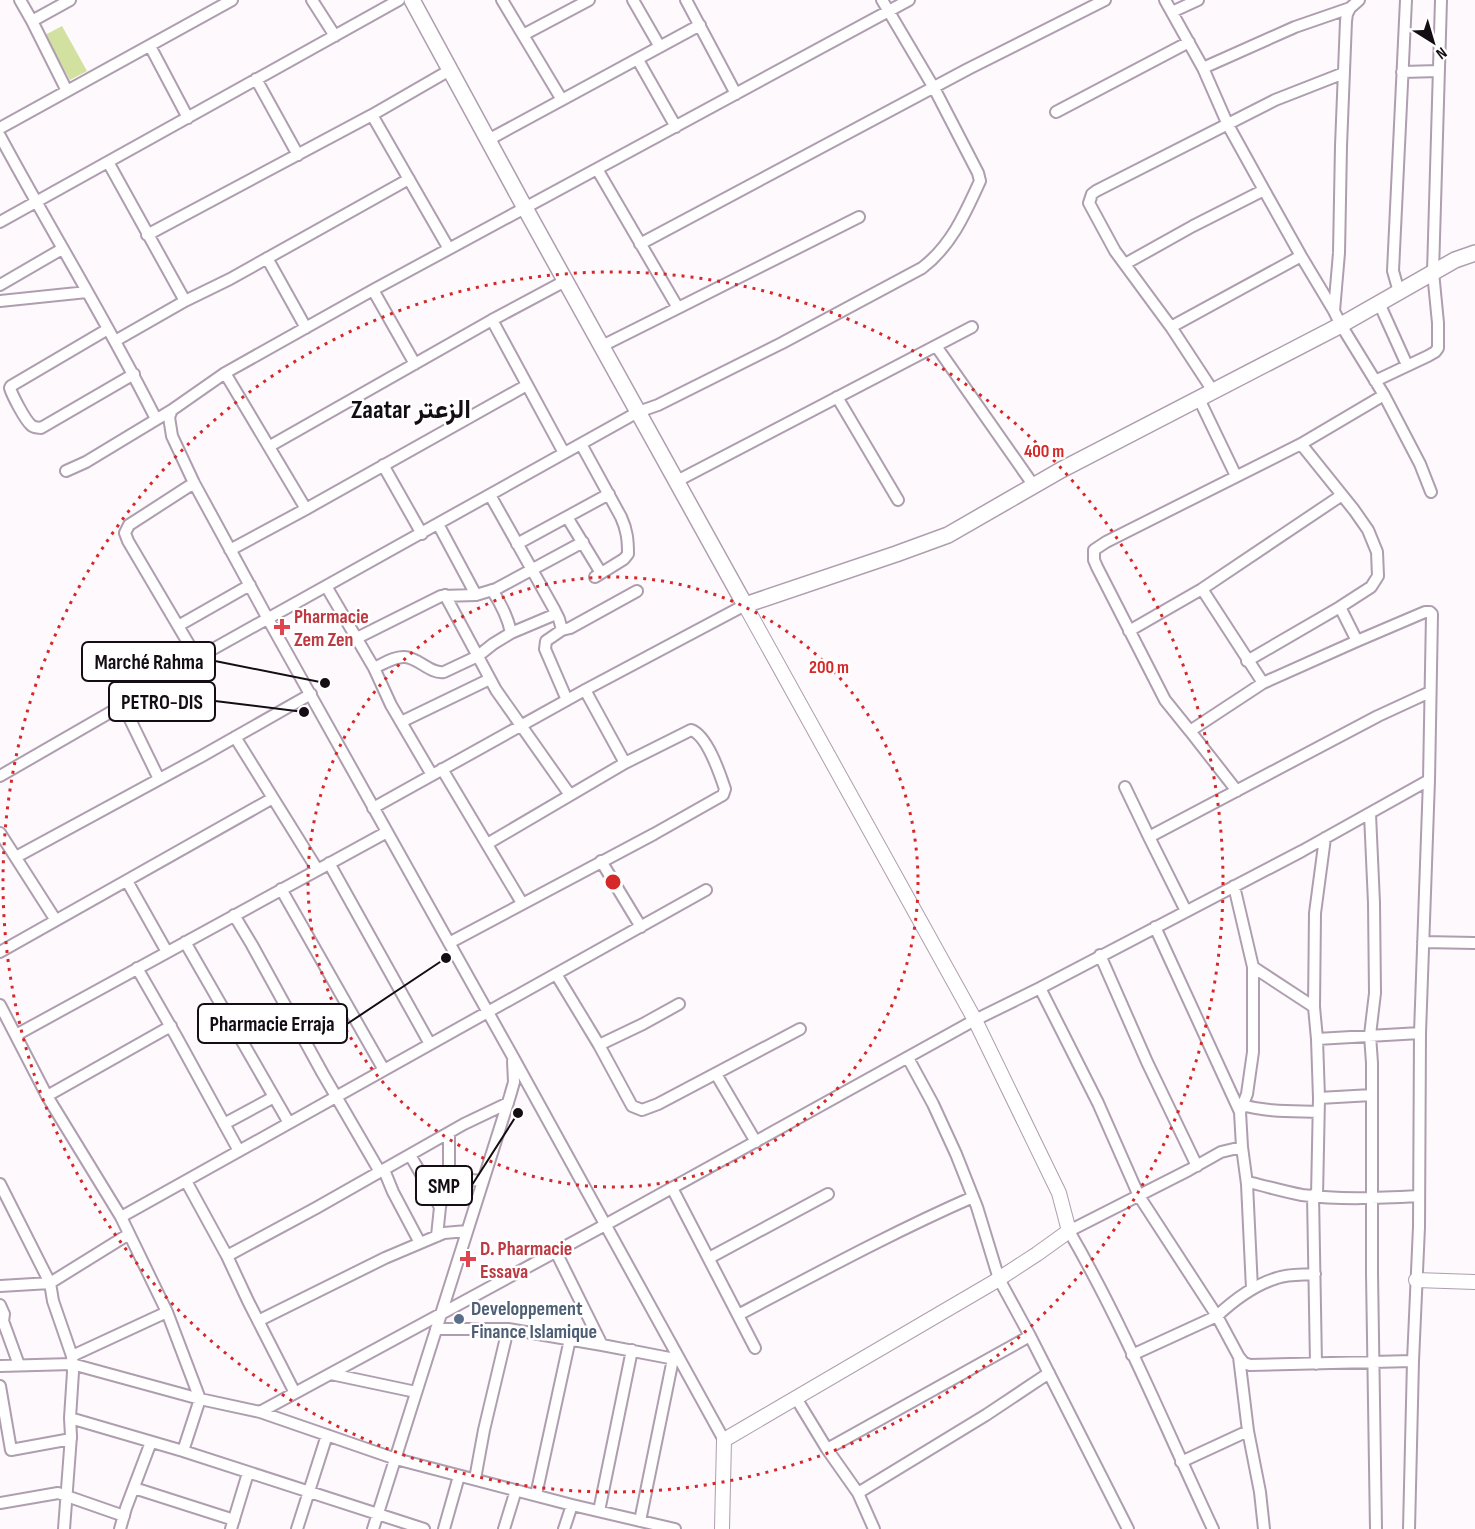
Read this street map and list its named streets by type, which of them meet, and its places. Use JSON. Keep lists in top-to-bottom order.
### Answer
{
  "districts": ["Zaatar الزعتر"],
  "places": {
    "health": ["Pharmacie Zem Zen", "D. Pharmacie Essava"],
    "other": [
      "Marché Rahma",
      "PETRO-DIS",
      "Pharmacie Erraja",
      "SMP",
      "Developpement Finance Islamique"
    ]
  },
  "north": "bottom right",
  "rings": ["400 m", "200 m"]
}
